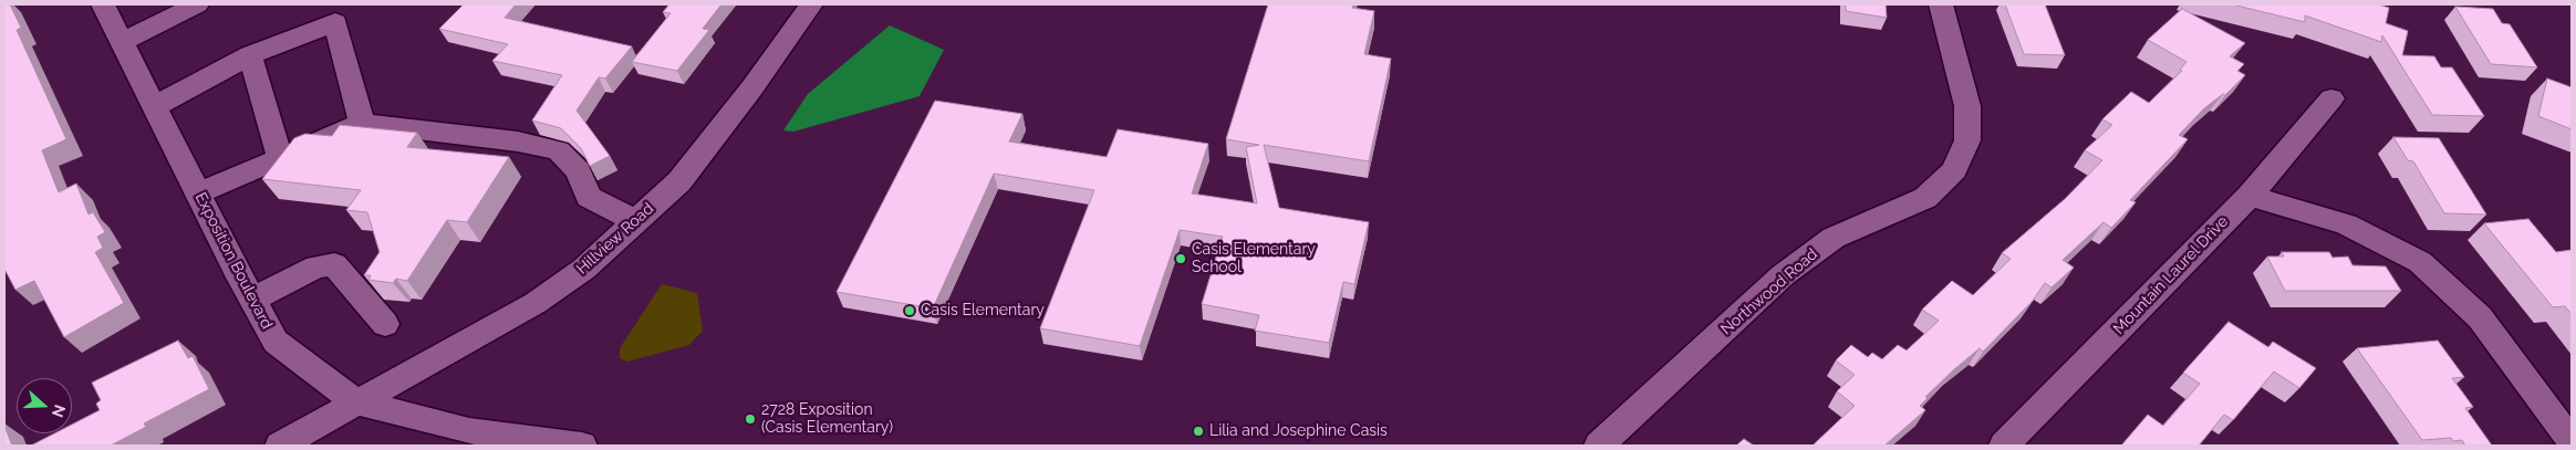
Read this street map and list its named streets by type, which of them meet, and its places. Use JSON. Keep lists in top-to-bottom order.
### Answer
{
  "streets": {
    "street": [
      "Hillview Road",
      "Exposition Boulevard",
      "Mountain Laurel Drive",
      "Northwood Road"
    ]
  },
  "crossings": [
    ["Hillview Road", "Exposition Boulevard"]
  ],
  "places": [
    "Casis Elementary School",
    "Casis Elementary",
    "2728 Exposition (Casis Elementary)",
    "Lilia and Josephine Casis"
  ],
  "north": "right"
}
